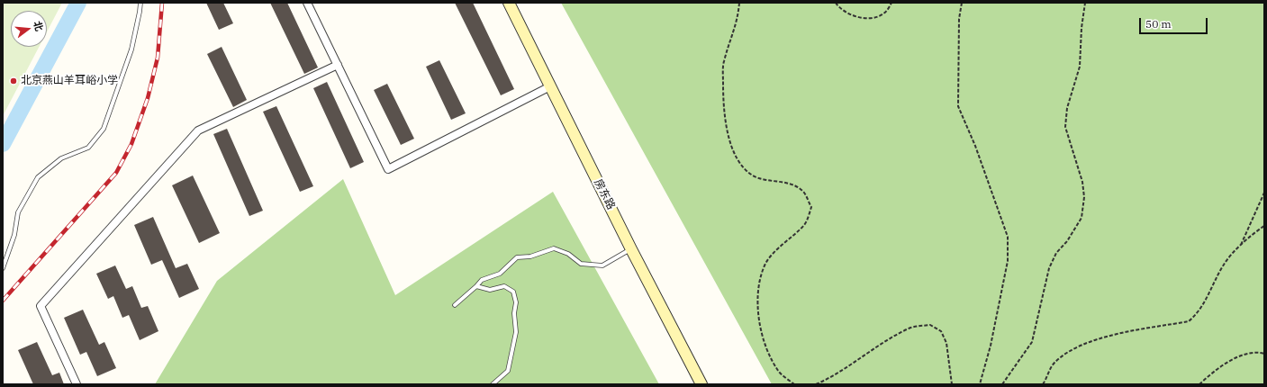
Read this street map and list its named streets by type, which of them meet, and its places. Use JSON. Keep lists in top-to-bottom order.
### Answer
{
  "streets": {
    "main road": ["房东路"]
  },
  "places": ["北京燕山羊耳峪小学"],
  "scale_bar": "50 m",
  "north": "right"
}
